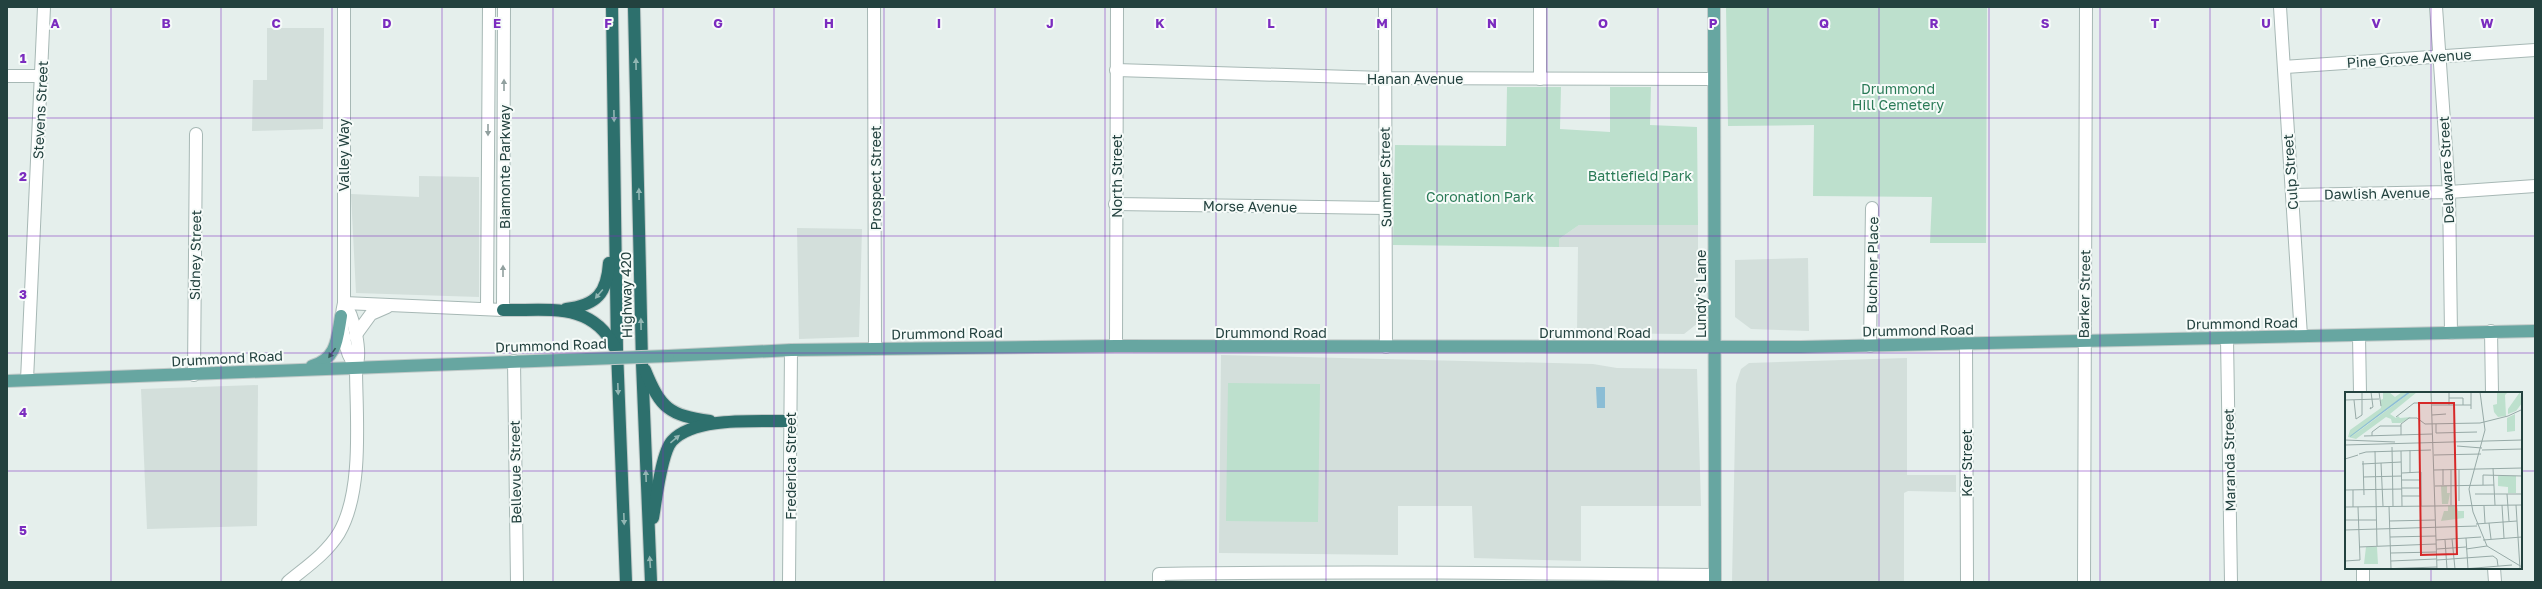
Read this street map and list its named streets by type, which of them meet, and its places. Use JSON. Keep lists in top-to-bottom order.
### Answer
{
  "streets": {
    "highway": ["Highway 420"],
    "main road": ["Lundy's Lane", "Drummond Road"],
    "street": [
      "Pine Grove Avenue",
      "Hanan Avenue",
      "Stevens Street",
      "Valley Way",
      "Biamonte Parkway",
      "Delaware Street",
      "Culp Street",
      "North Street",
      "Summer Street",
      "Prospect Street",
      "Dawlish Avenue",
      "Morse Avenue",
      "Sidney Street",
      "Buchner Place",
      "Barker Street",
      "Maranda Street",
      "Ker Street",
      "Frederica Street",
      "Bellevue Street"
    ]
  },
  "crossings": [
    ["Pine Grove Avenue", "Delaware Street"],
    ["Pine Grove Avenue", "Culp Street"],
    ["Hanan Avenue", "North Street"],
    ["Hanan Avenue", "Summer Street"],
    ["Hanan Avenue", "Lundy's Lane"],
    ["Stevens Street", "Drummond Road"],
    ["Valley Way", "Drummond Road"],
    ["Delaware Street", "Dawlish Avenue"],
    ["Delaware Street", "Drummond Road"],
    ["Culp Street", "Dawlish Avenue"],
    ["Culp Street", "Drummond Road"],
    ["North Street", "Morse Avenue"],
    ["North Street", "Drummond Road"],
    ["Summer Street", "Morse Avenue"],
    ["Summer Street", "Drummond Road"],
    ["Prospect Street", "Drummond Road"],
    ["Sidney Street", "Drummond Road"],
    ["Buchner Place", "Drummond Road"],
    ["Lundy's Lane", "Drummond Road"],
    ["Barker Street", "Drummond Road"],
    ["Drummond Road", "Maranda Street"],
    ["Drummond Road", "Ker Street"],
    ["Drummond Road", "Frederica Street"],
    ["Drummond Road", "Bellevue Street"]
  ],
  "parks": ["Drummond Hill Cemetery", "Battlefield Park", "Coronation Park"],
  "grid": {
    "columns": [
      "A",
      "B",
      "C",
      "D",
      "E",
      "F",
      "G",
      "H",
      "I",
      "J",
      "K",
      "L",
      "M",
      "N",
      "O",
      "P",
      "Q",
      "R",
      "S",
      "T",
      "U",
      "V",
      "W"
    ],
    "rows": [
      "1",
      "2",
      "3",
      "4",
      "5"
    ]
  }
}
